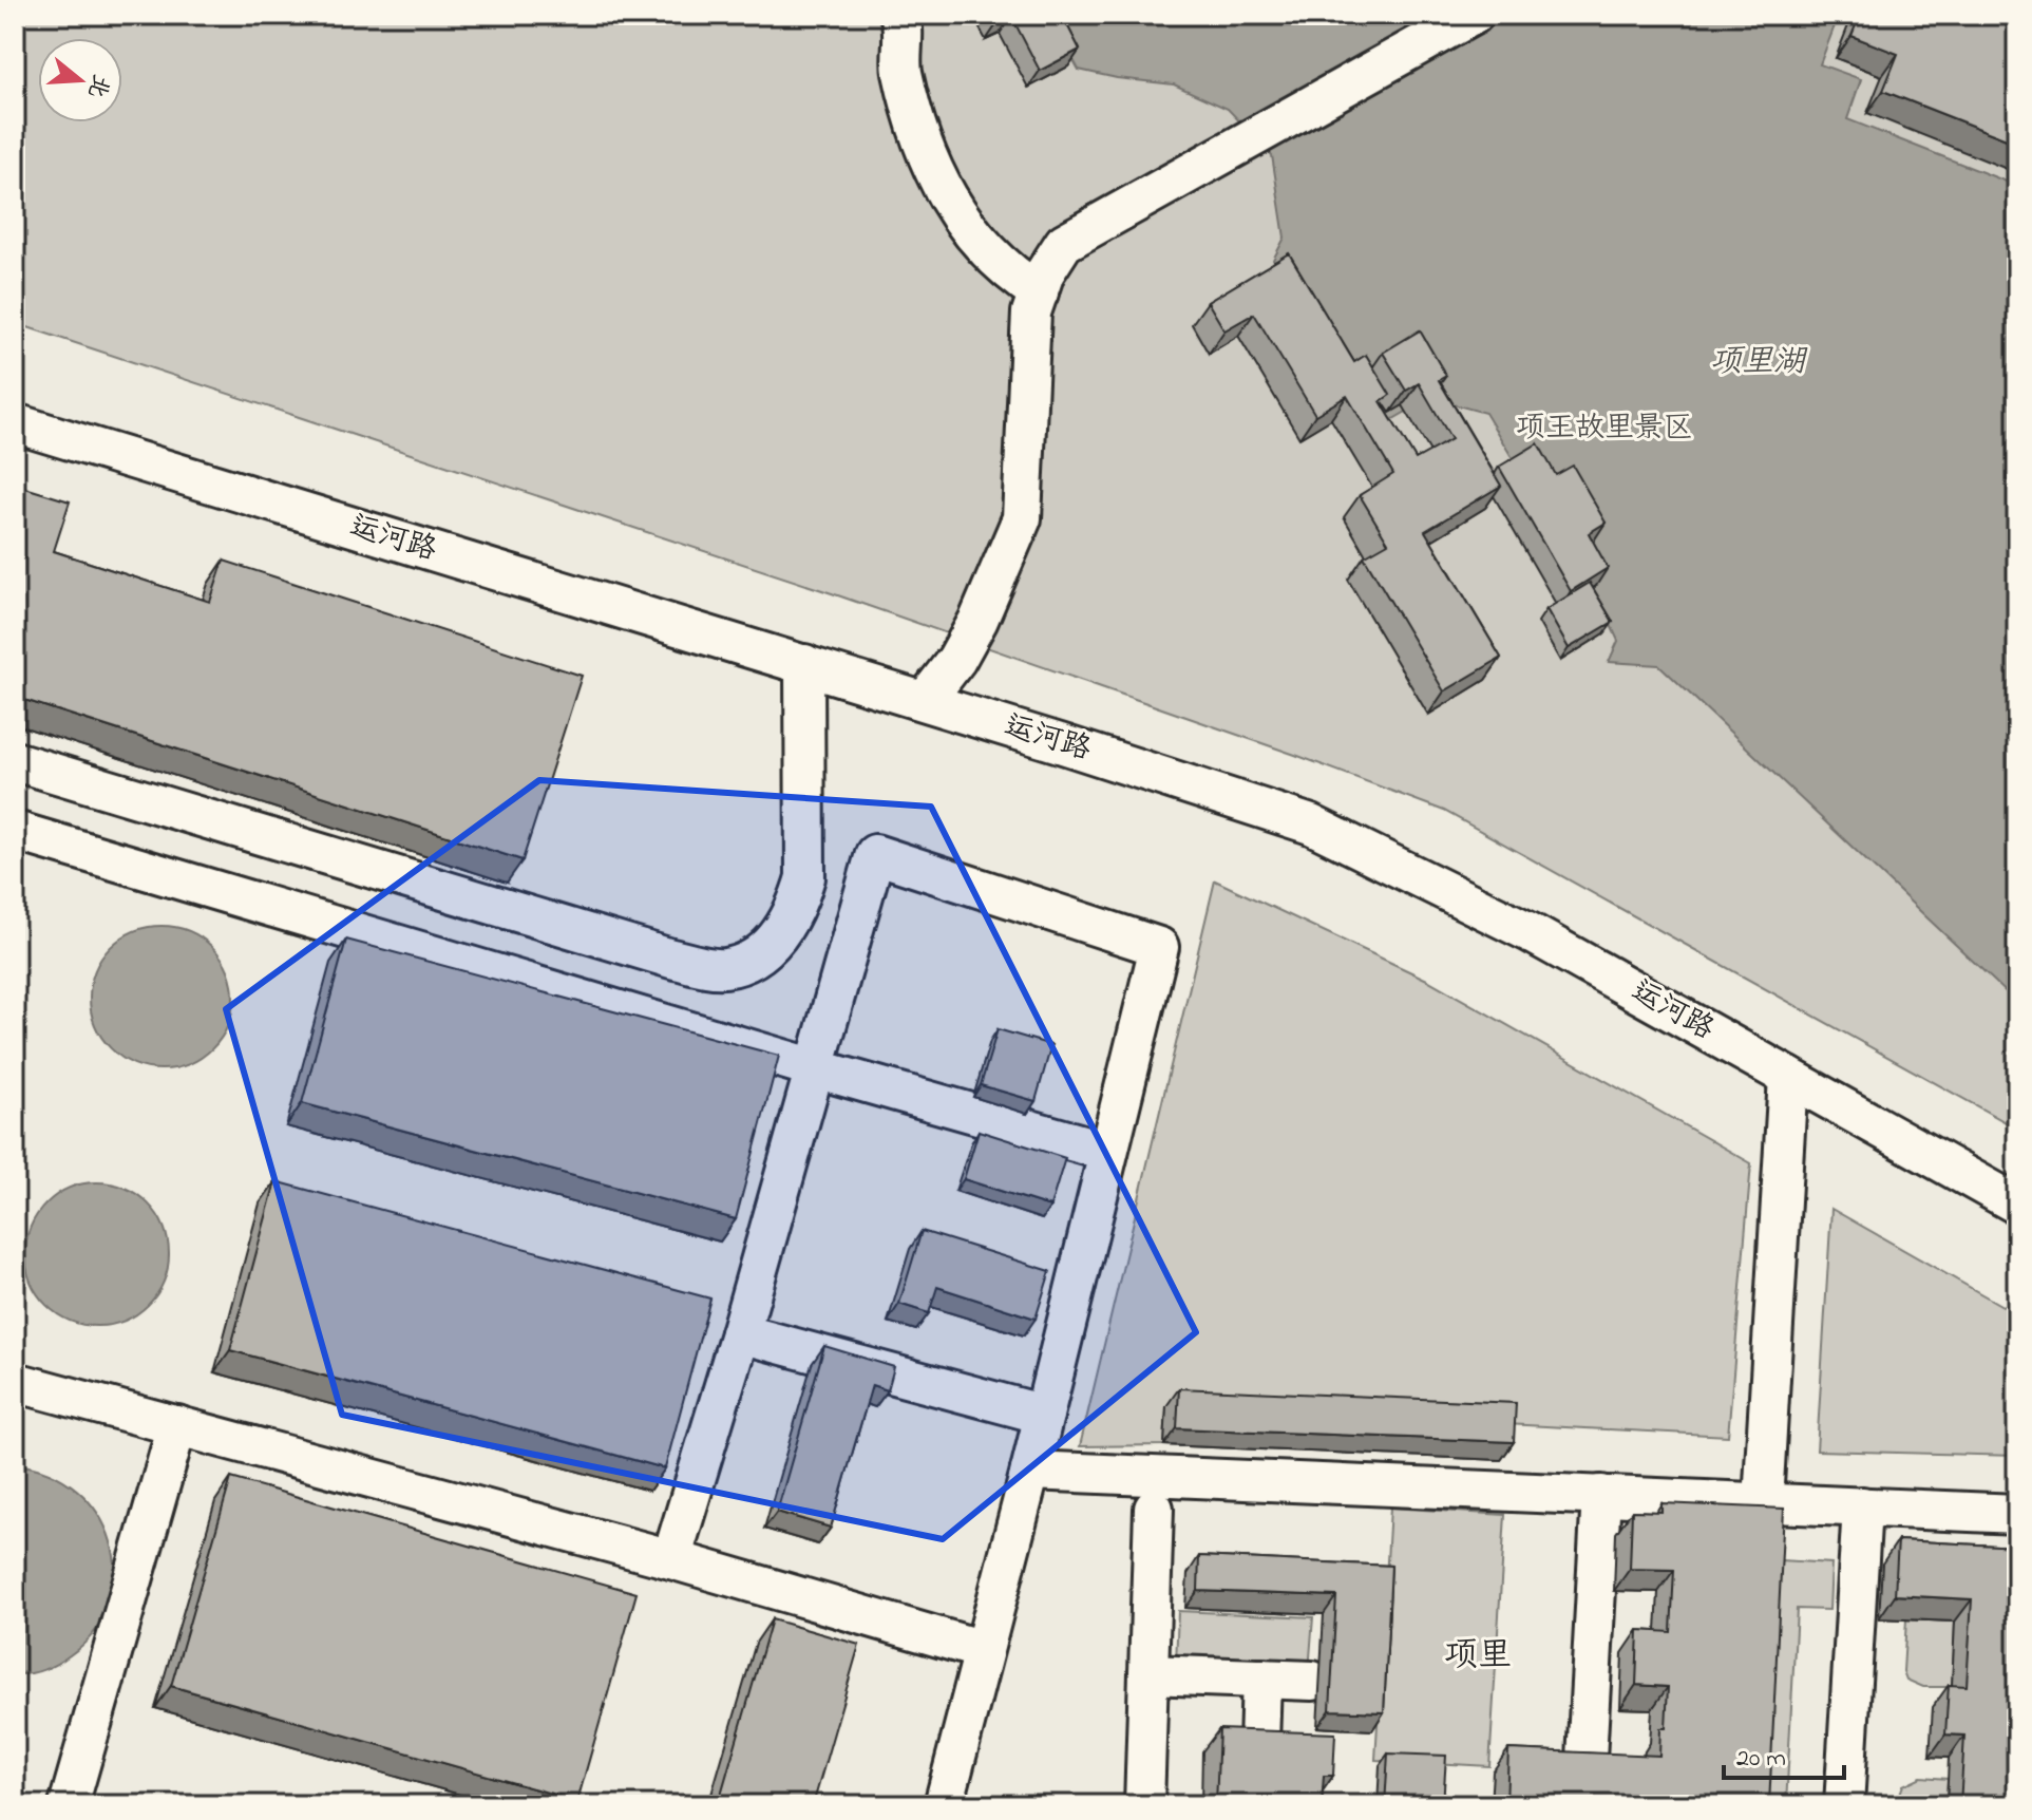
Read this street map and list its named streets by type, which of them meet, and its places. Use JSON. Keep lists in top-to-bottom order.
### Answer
{
  "streets": {
    "street": ["运河路"]
  },
  "districts": ["项里"],
  "water": ["项里湖"],
  "parks": ["项王故里景区"],
  "scale_bar": "20 m",
  "north": "right"
}
